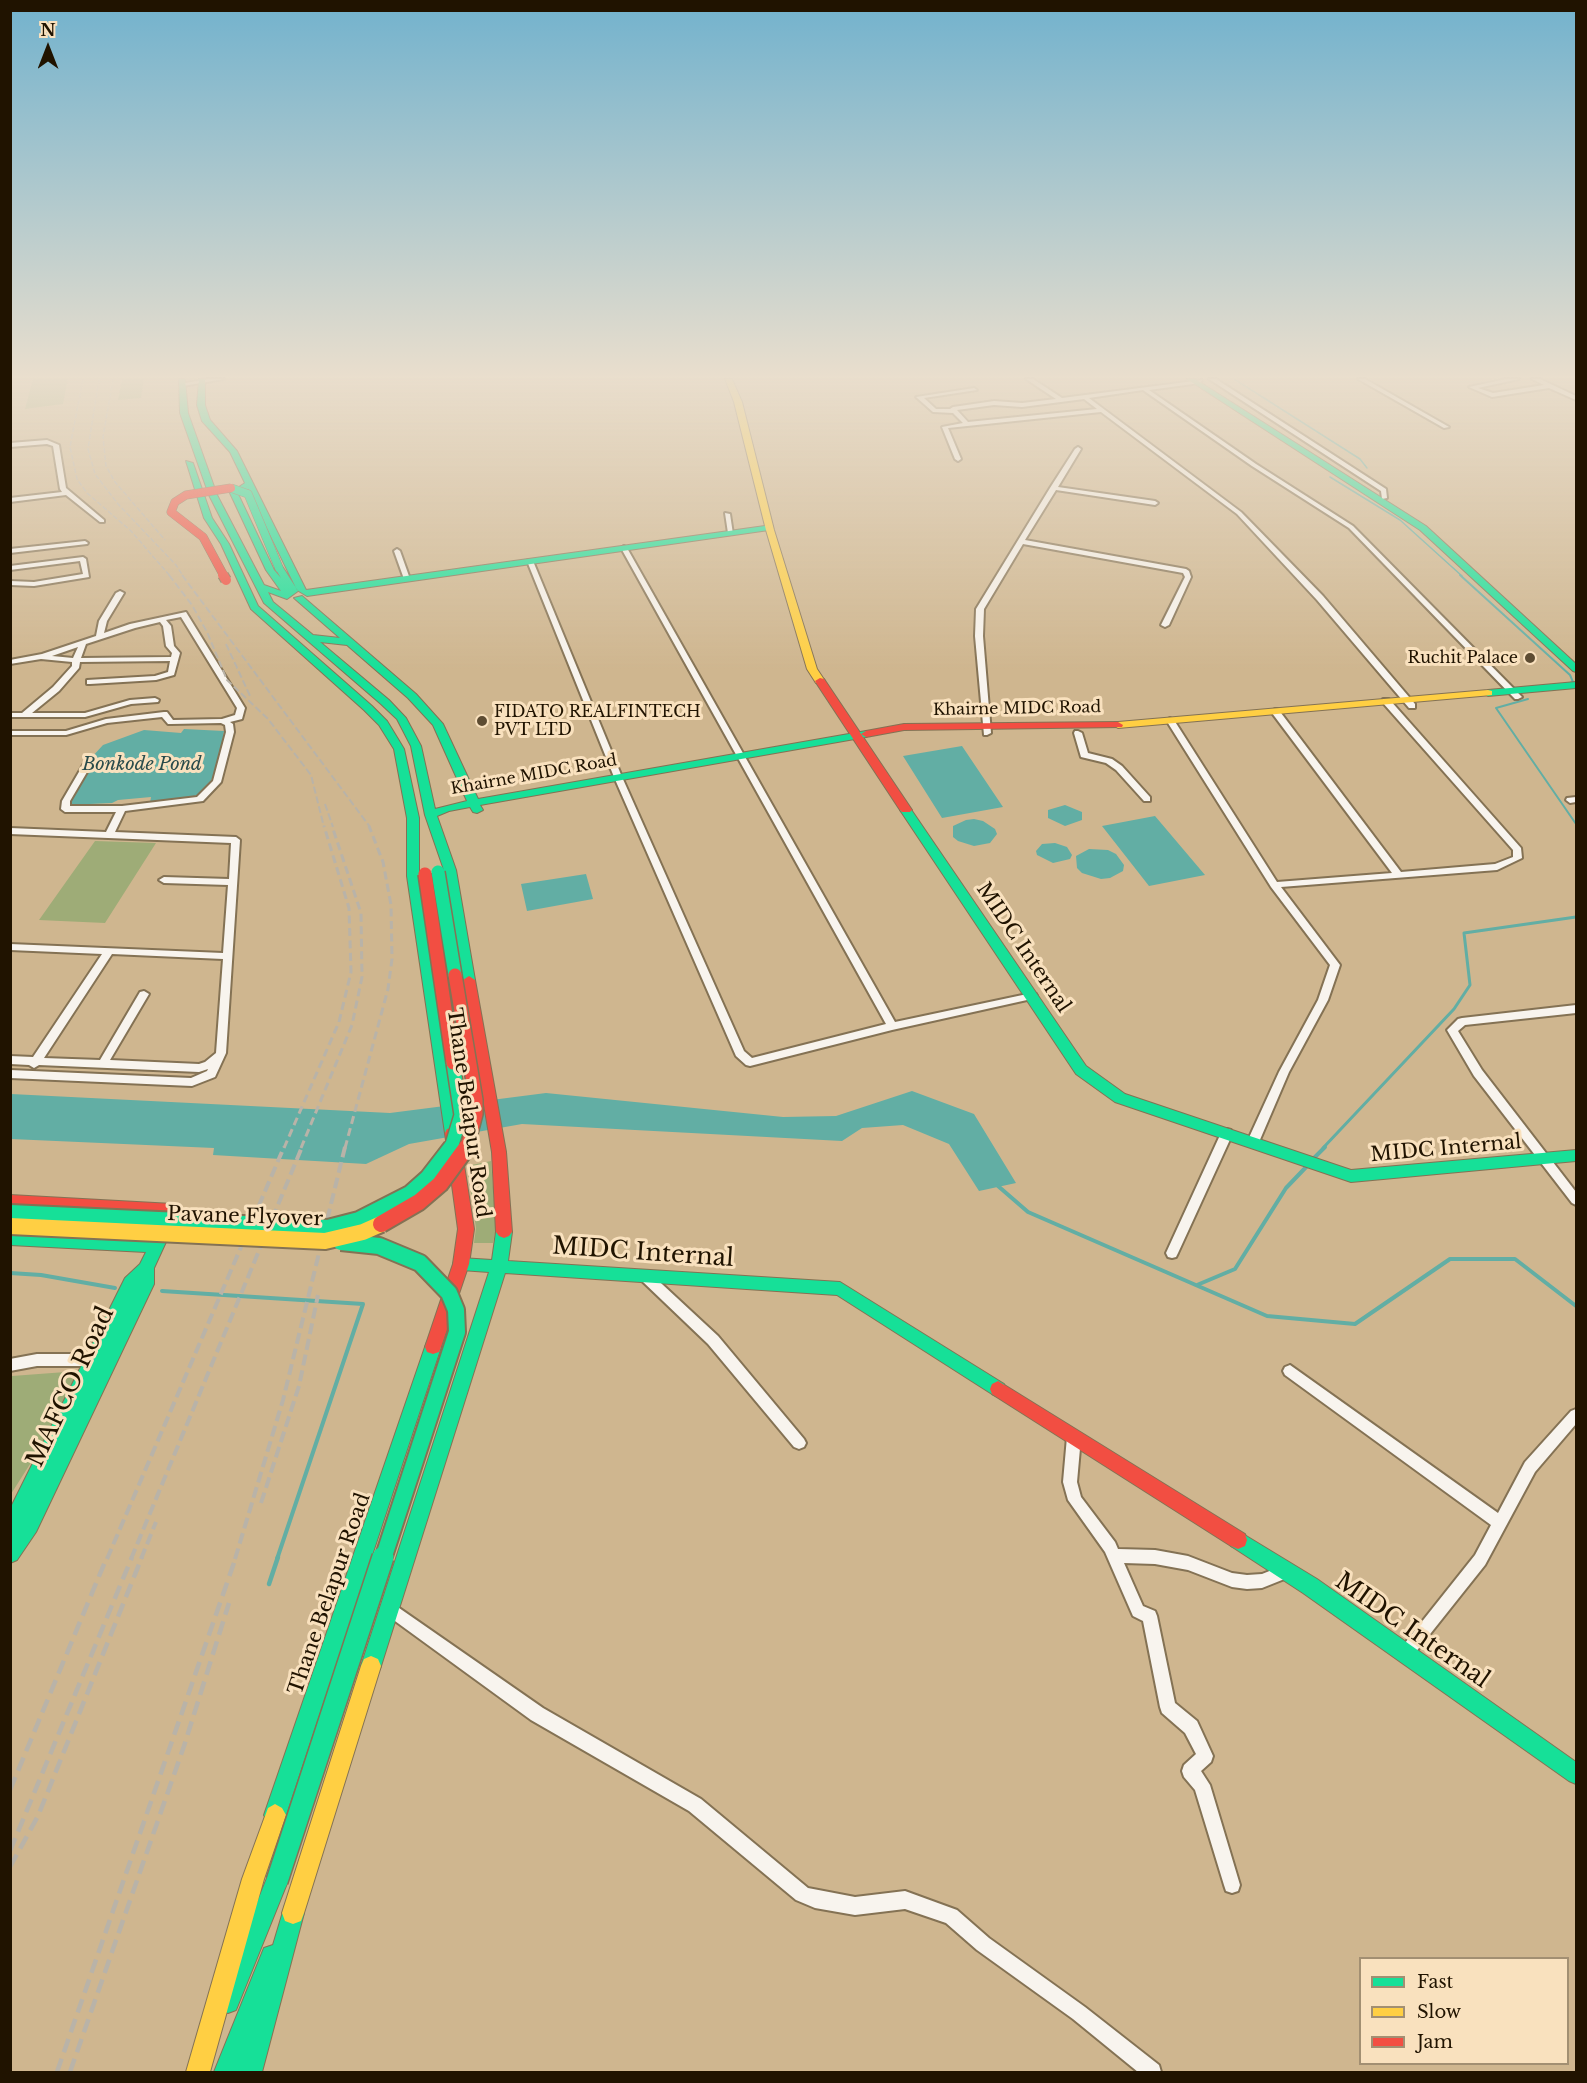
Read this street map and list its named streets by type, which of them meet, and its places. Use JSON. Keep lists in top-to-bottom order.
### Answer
{
  "streets": {
    "main road": [
      "Khairne MIDC Road",
      "MIDC Internal",
      "Thane Belapur Road",
      "Pavane Flyover",
      "MAFCO Road"
    ]
  },
  "crossings": [
    ["Khairne MIDC Road", "MIDC Internal"],
    ["Khairne MIDC Road", "Thane Belapur Road"],
    ["Khairne MIDC Road", "Pavane Flyover"],
    ["MIDC Internal", "Thane Belapur Road"],
    ["Thane Belapur Road", "Pavane Flyover"]
  ],
  "water": ["Bonkode Pond"],
  "places": ["Ruchit Palace", "FIDATO REALFINTECH PVT LTD"],
  "legend": ["Fast", "Slow", "Jam"],
  "north": "top"
}
